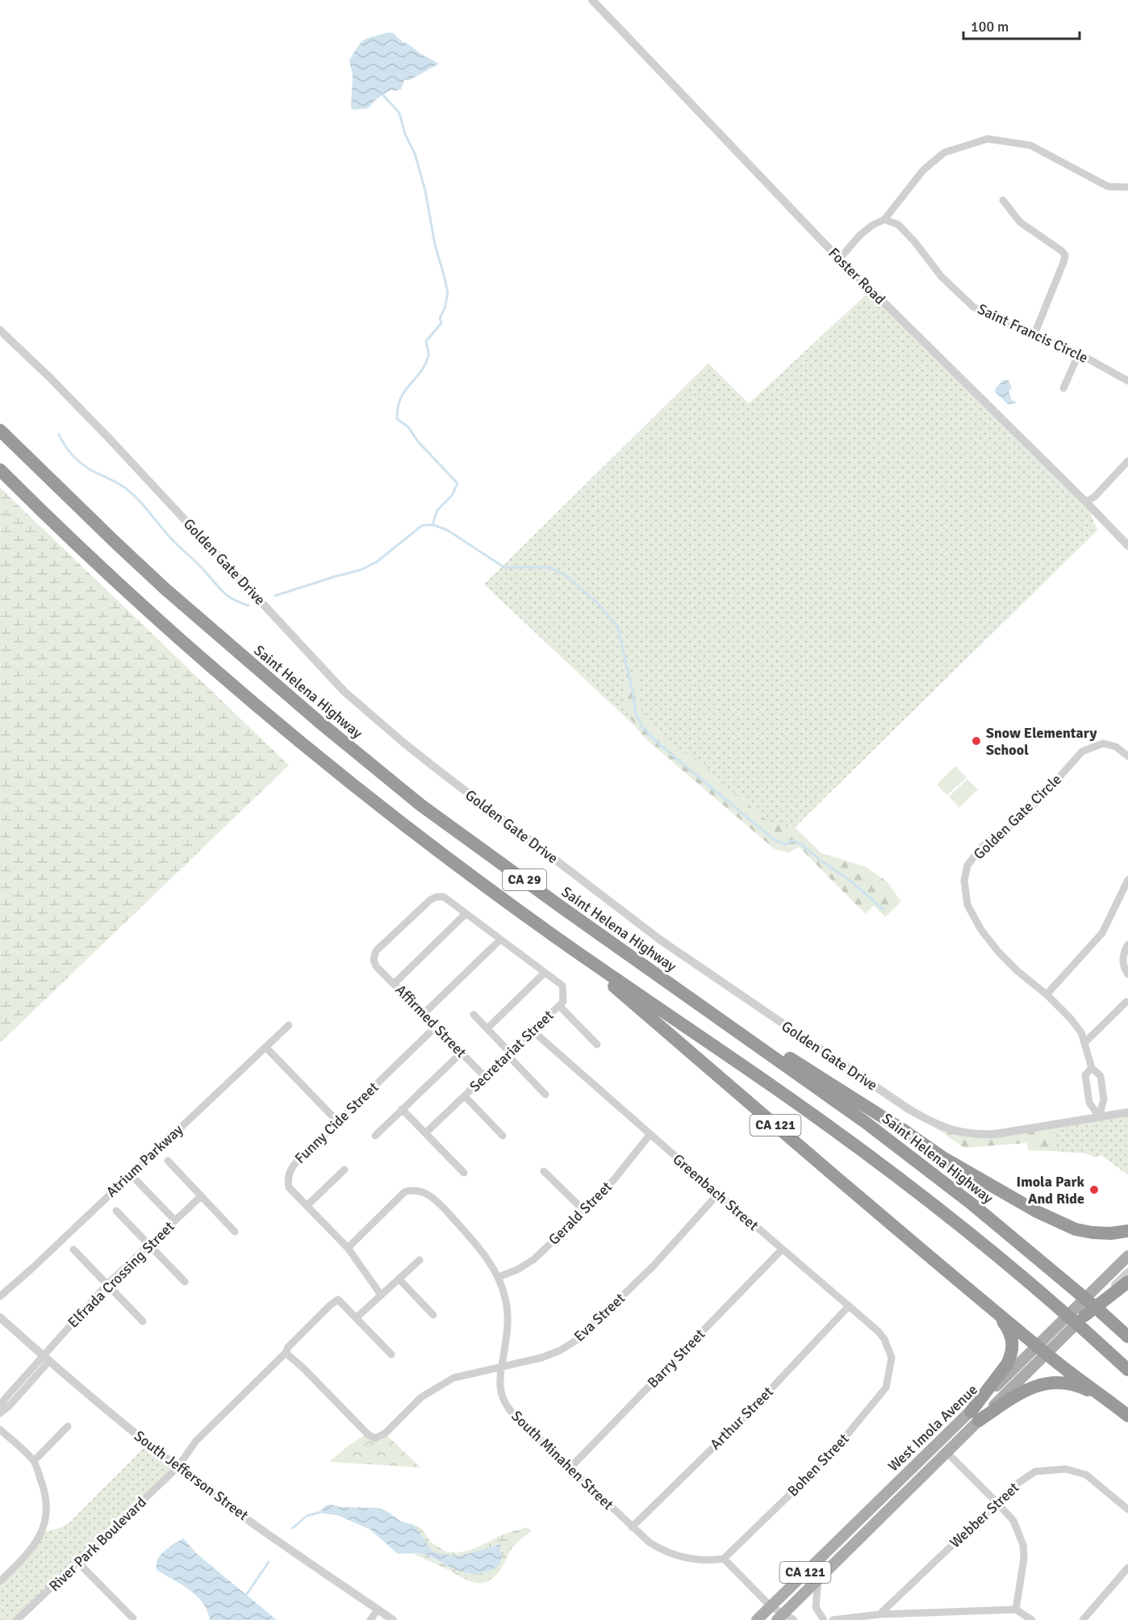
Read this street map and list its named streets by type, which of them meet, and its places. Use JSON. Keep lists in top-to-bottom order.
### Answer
{
  "streets": {
    "highway": ["Saint Helena Highway", "CA 29", "CA 121"],
    "main road": ["West Imola Avenue"],
    "street": [
      "Foster Road",
      "Saint Francis Circle",
      "Golden Gate Drive",
      "Golden Gate Circle",
      "Affirmed Street",
      "Secretariat Street",
      "Funny Cide Street",
      "Atrium Parkway",
      "Greenbach Street",
      "Gerald Street",
      "Elfrada Crossing Street",
      "Eva Street",
      "Barry Street",
      "Arthur Street",
      "South Minahen Street",
      "Bohen Street",
      "South Jefferson Street",
      "Webber Street",
      "River Park Boulevard"
    ]
  },
  "crossings": [
    ["Golden Gate Drive", "Golden Gate Circle"],
    ["CA 29", "CA 121"],
    ["Affirmed Street", "Secretariat Street"],
    ["Affirmed Street", "Funny Cide Street"],
    ["Secretariat Street", "Greenbach Street"],
    ["Funny Cide Street", "South Minahen Street"],
    ["CA 121", "West Imola Avenue"],
    ["Greenbach Street", "Gerald Street"],
    ["Greenbach Street", "Eva Street"],
    ["Greenbach Street", "Barry Street"],
    ["Greenbach Street", "Arthur Street"],
    ["Greenbach Street", "Bohen Street"],
    ["Gerald Street", "South Minahen Street"],
    ["Elfrada Crossing Street", "South Jefferson Street"],
    ["Eva Street", "South Minahen Street"],
    ["Eva Street", "River Park Boulevard"],
    ["Barry Street", "South Minahen Street"],
    ["Arthur Street", "South Minahen Street"],
    ["South Minahen Street", "Bohen Street"],
    ["South Jefferson Street", "River Park Boulevard"]
  ],
  "places": ["Snow Elementary School", "Imola Park And Ride"],
  "scale_bar": "100 m"
}
